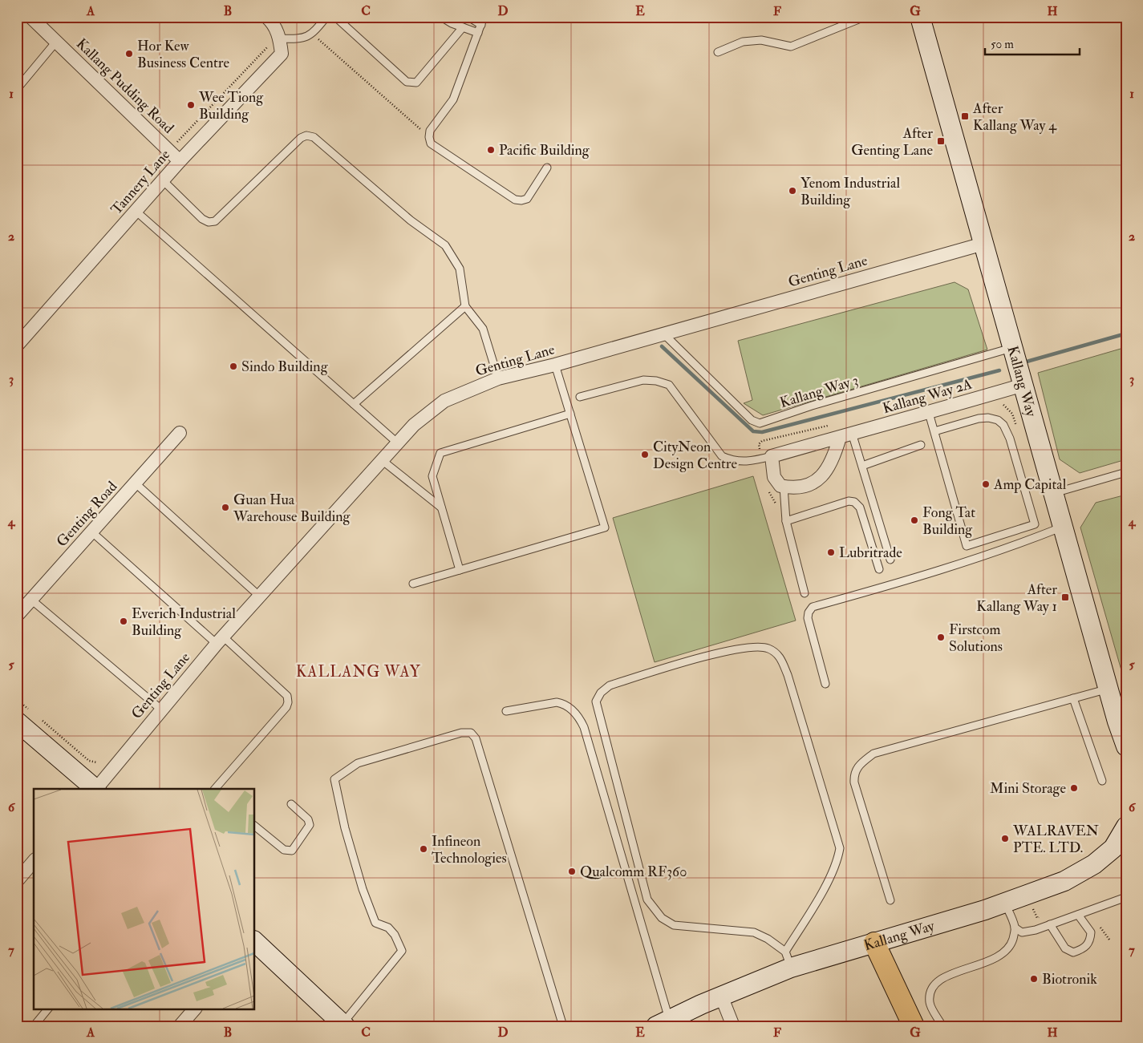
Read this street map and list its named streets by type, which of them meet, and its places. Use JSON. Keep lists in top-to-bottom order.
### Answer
{
  "streets": {
    "street": [
      "Kallang Pudding Road",
      "Tannery Lane",
      "Genting Lane",
      "Kallang Way",
      "Kallang Way 2A",
      "Genting Road"
    ],
    "lane": ["Kallang Way 3"]
  },
  "crossings": [
    ["Kallang Pudding Road", "Tannery Lane"],
    ["Genting Lane", "Kallang Way"],
    ["Genting Lane", "Kallang Way 3"],
    ["Kallang Way", "Kallang Way 3"],
    ["Kallang Way", "Kallang Way 2A"]
  ],
  "districts": ["KALLANG WAY"],
  "places": {
    "other": [
      "Hor Kew Business Centre",
      "Wee Tiong Building",
      "Pacific Building",
      "Yenom Industrial Building",
      "Sindo Building",
      "CityNeon Design Centre",
      "Amp Capital",
      "Guan Hua Warehouse Building",
      "Fong Tat Building",
      "Lubritrade",
      "Everich Industrial Building",
      "Firstcom Solutions",
      "Mini Storage",
      "WALRAVEN PTE. LTD.",
      "Infineon Technologies",
      "Qualcomm RF360",
      "Biotronik"
    ],
    "transit": ["After Kallang Way 4", "After Genting Lane", "After Kallang Way 1"]
  },
  "scale_bar": "50 m",
  "grid": {
    "columns": [
      "A",
      "B",
      "C",
      "D",
      "E",
      "F",
      "G",
      "H"
    ],
    "rows": [
      "1",
      "2",
      "3",
      "4",
      "5",
      "6",
      "7"
    ]
  }
}
